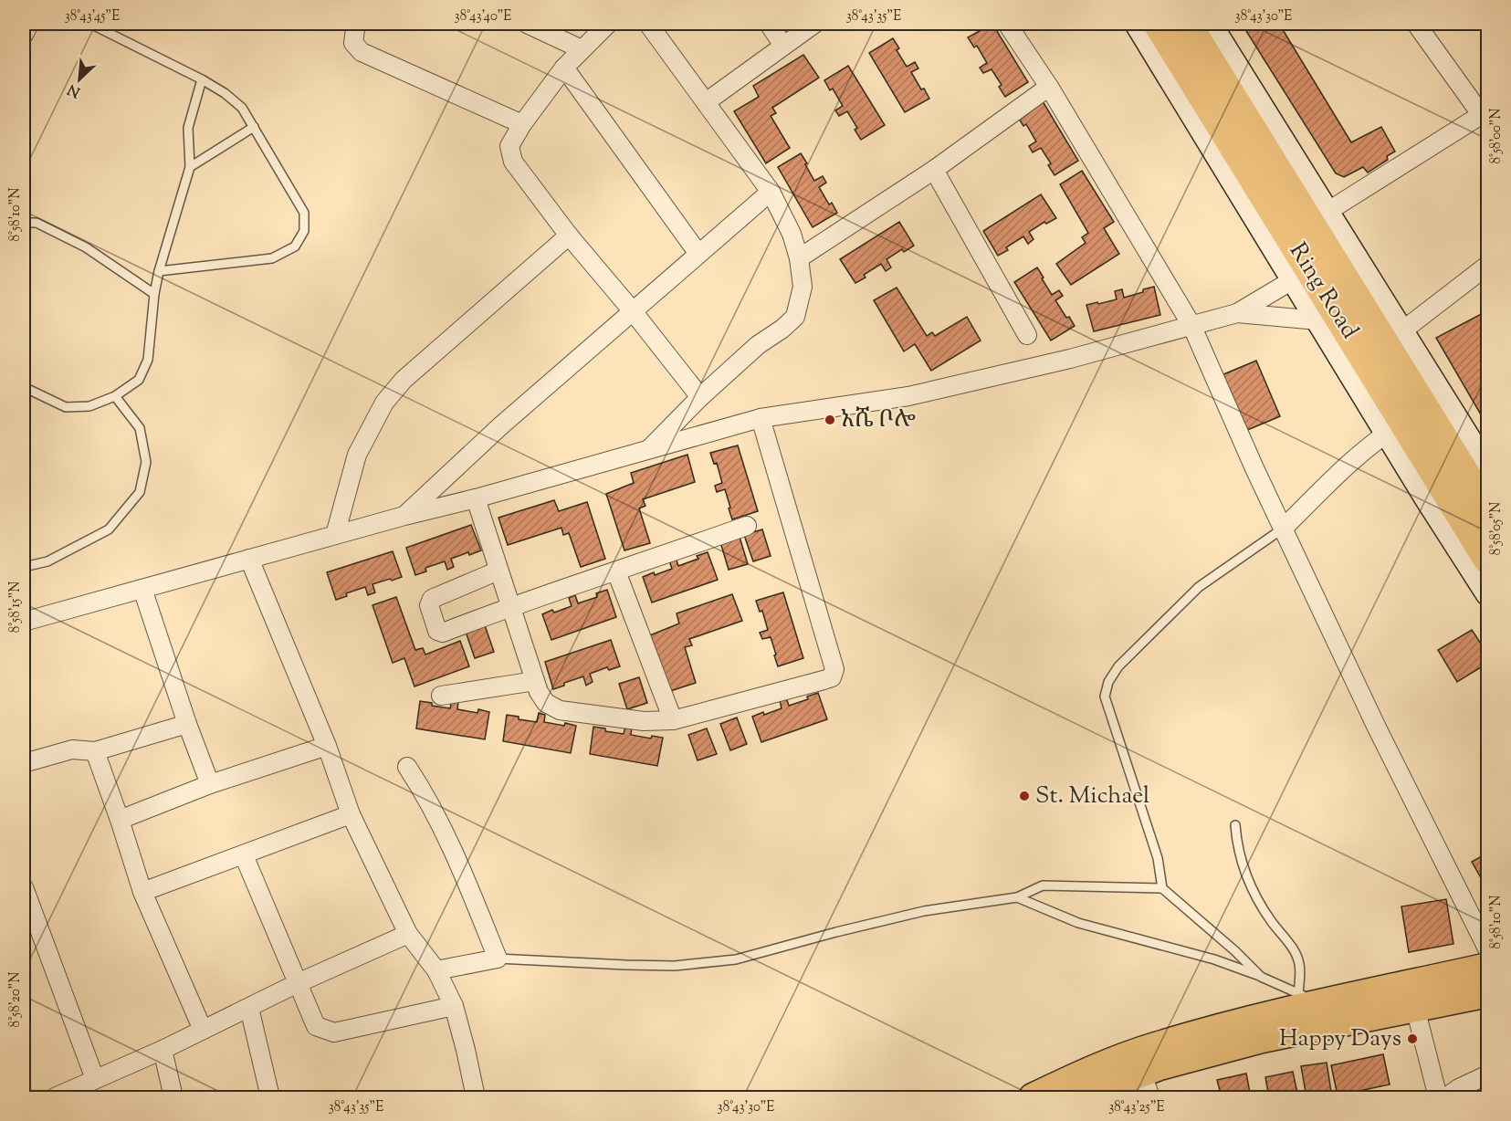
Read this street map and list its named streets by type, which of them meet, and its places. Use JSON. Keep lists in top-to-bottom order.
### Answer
{
  "streets": {
    "highway": ["Ring Road"]
  },
  "places": ["አሼ ቦሎ", "St. Michael", "Happy Days"],
  "north": "bottom left",
  "coordinates": [
    "38°43'45\"E",
    "38°43'40\"E",
    "38°43'35\"E",
    "38°43'30\"E",
    "8°58'00\"N",
    "8°58'10\"N",
    "8°58'05\"N",
    "8°58'15\"N",
    "8°58'20\"N",
    "38°43'25\"E"
  ]
}
